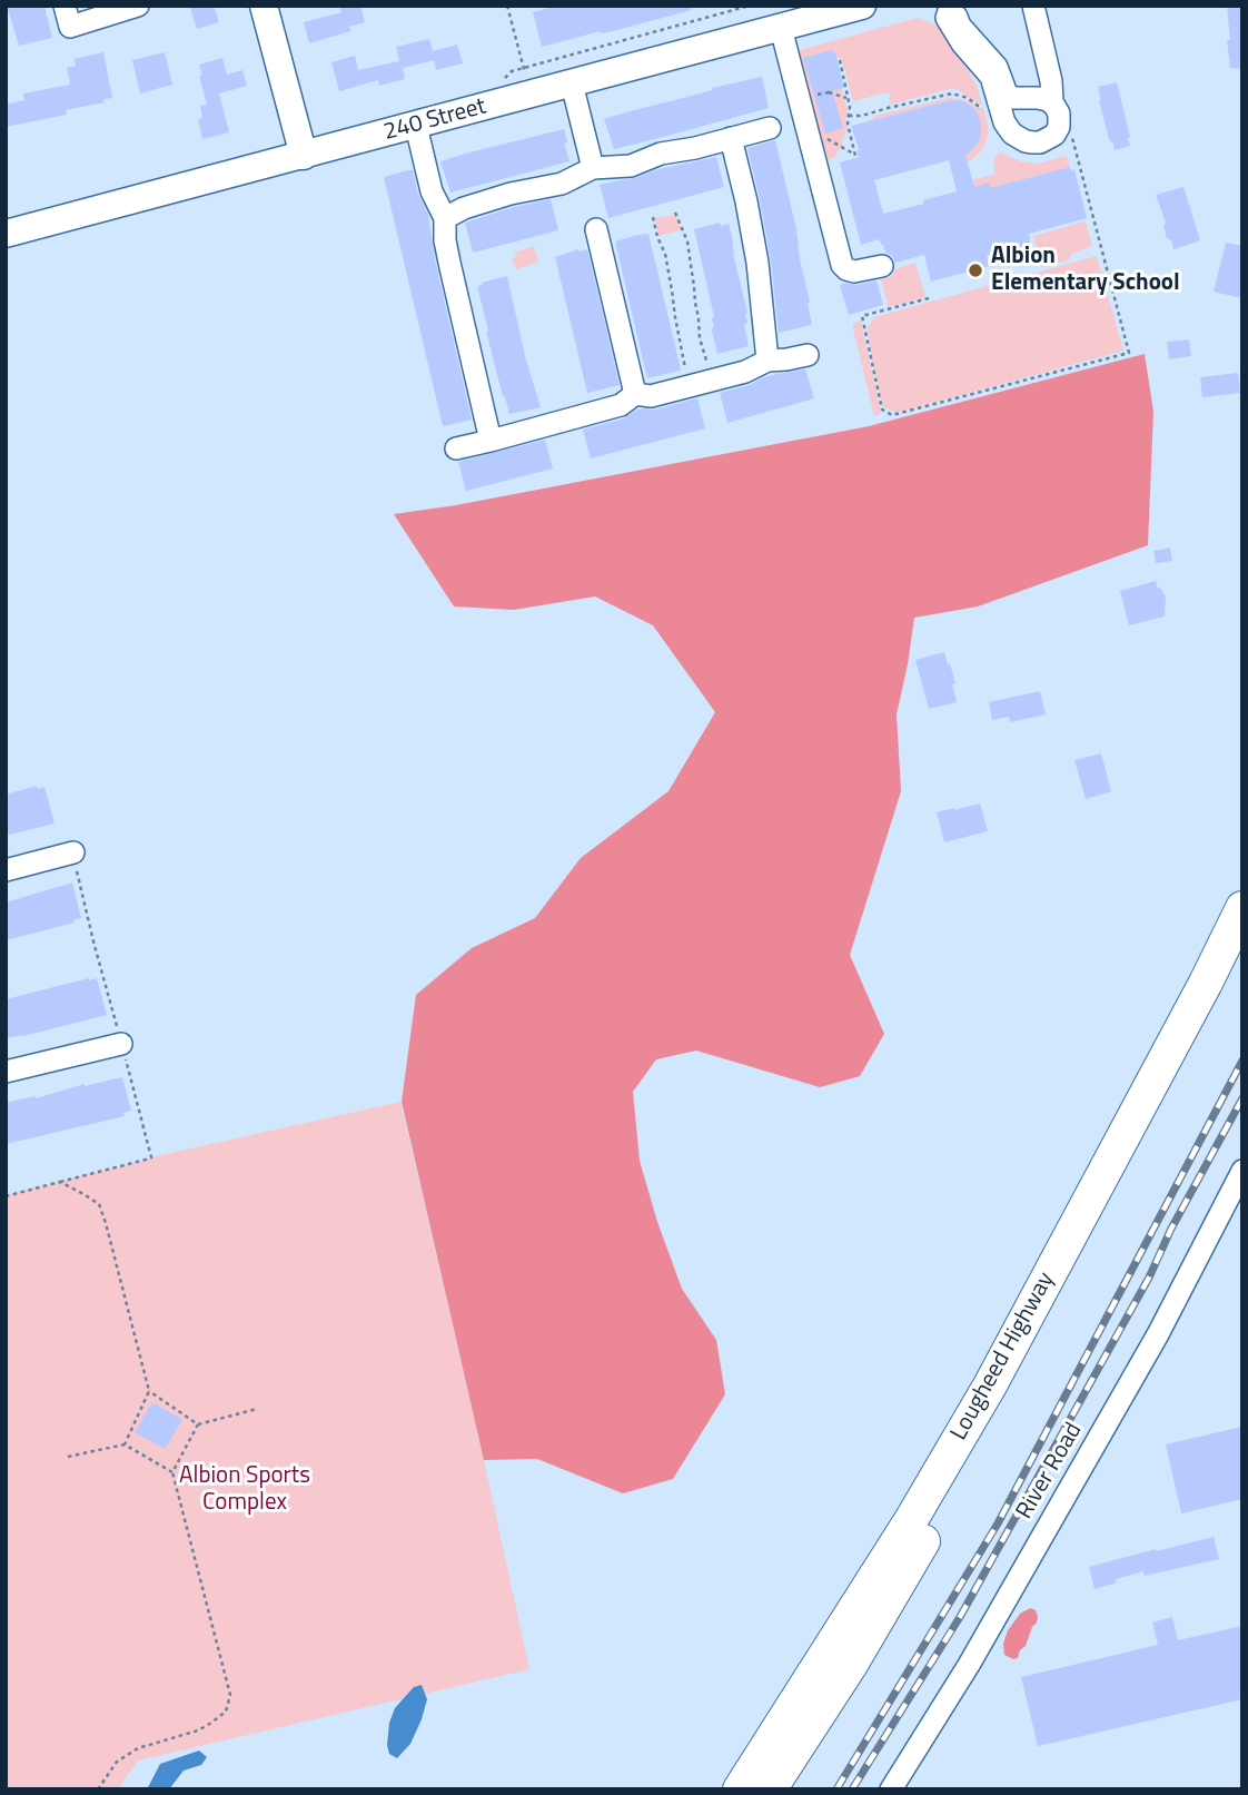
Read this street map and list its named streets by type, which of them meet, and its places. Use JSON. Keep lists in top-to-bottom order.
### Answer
{
  "streets": {
    "highway": ["Lougheed Highway"],
    "main road": ["240 Street"],
    "street": ["River Road"]
  },
  "parks": ["Albion Sports Complex"],
  "places": ["Albion Elementary School"]
}
